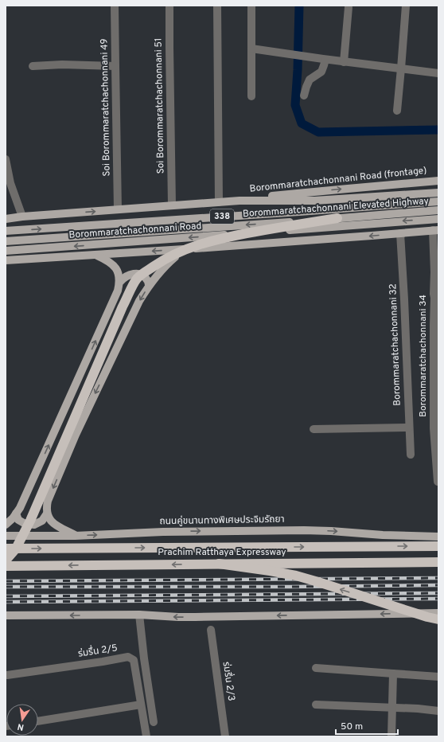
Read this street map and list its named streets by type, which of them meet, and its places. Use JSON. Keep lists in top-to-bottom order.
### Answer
{
  "streets": {
    "highway": ["Prachim Ratthaya Expressway"],
    "main road": [
      "Borommaratchachonnani Road (frontage)",
      "Borommaratchachonnani Elevated Highway",
      "338",
      "Borommaratchachonnani Road",
      "ถนนคู่ขนานทางพิเศษประจิมรัถยา"
    ],
    "street": [
      "Soi Borommaratchachonnani 51",
      "Soi Borommaratchachonnani 49",
      "Borommaratchachonnani 32",
      "Borommaratchachonnani 34",
      "ร่มรื่น 2/5",
      "ร่มรื่น 2/3"
    ]
  },
  "crossings": [
    ["Soi Borommaratchachonnani 51", "338"],
    ["Soi Borommaratchachonnani 49", "338"],
    ["Borommaratchachonnani Road (frontage)", "338"],
    ["ถนนคู่ขนานทางพิเศษประจิมรัถยา", "Prachim Ratthaya Expressway"]
  ],
  "one_way": ["ถนนคู่ขนานทางพิเศษประจิมรัถยา"],
  "scale_bar": "50 m",
  "north": "bottom"
}
